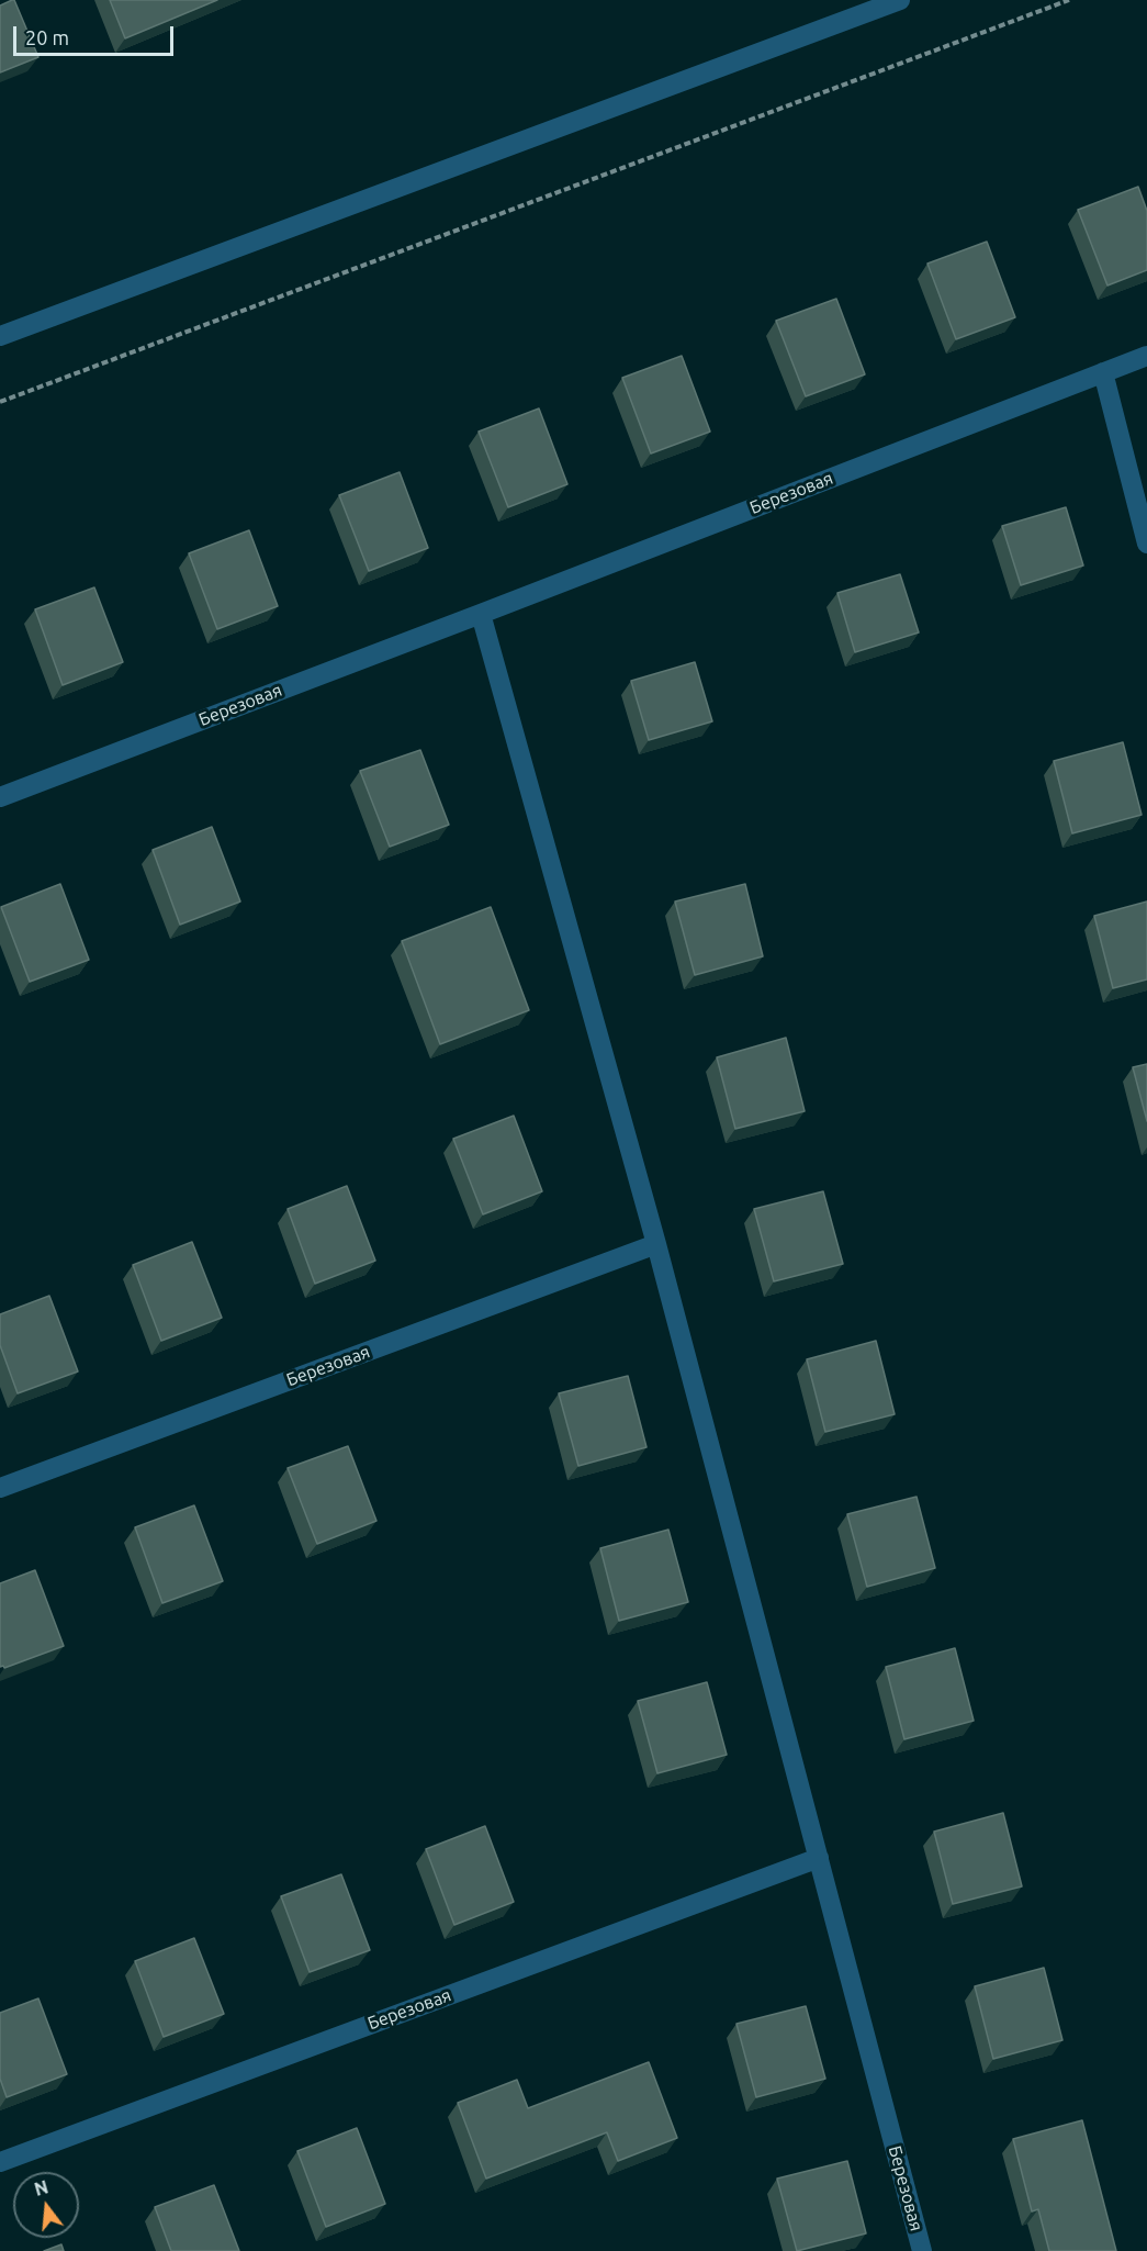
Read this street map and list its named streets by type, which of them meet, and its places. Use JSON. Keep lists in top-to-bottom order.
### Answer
{
  "streets": {
    "street": ["Березовая"]
  },
  "scale_bar": "20 m",
  "north": "top"
}
